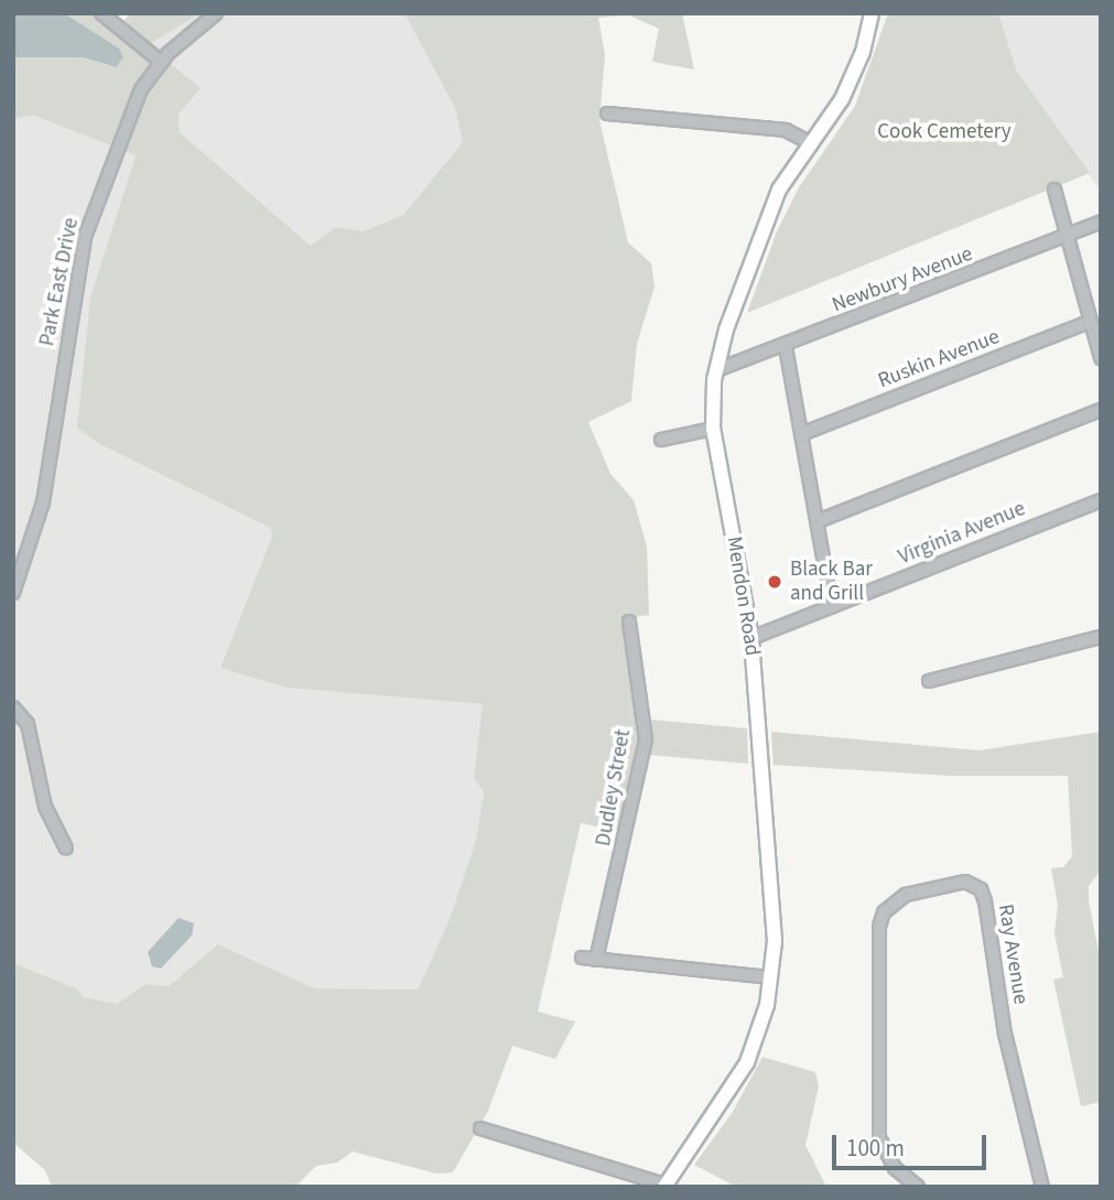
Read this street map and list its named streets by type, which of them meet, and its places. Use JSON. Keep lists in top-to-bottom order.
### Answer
{
  "streets": {
    "main road": ["Mendon Road"],
    "street": [
      "Newbury Avenue",
      "Park East Drive",
      "Ruskin Avenue",
      "Virginia Avenue",
      "Dudley Street",
      "Ray Avenue"
    ]
  },
  "crossings": [
    ["Newbury Avenue", "Mendon Road"],
    ["Virginia Avenue", "Mendon Road"]
  ],
  "parks": ["Cook Cemetery"],
  "places": ["Black Bar and Grill"],
  "scale_bar": "100 m"
}
